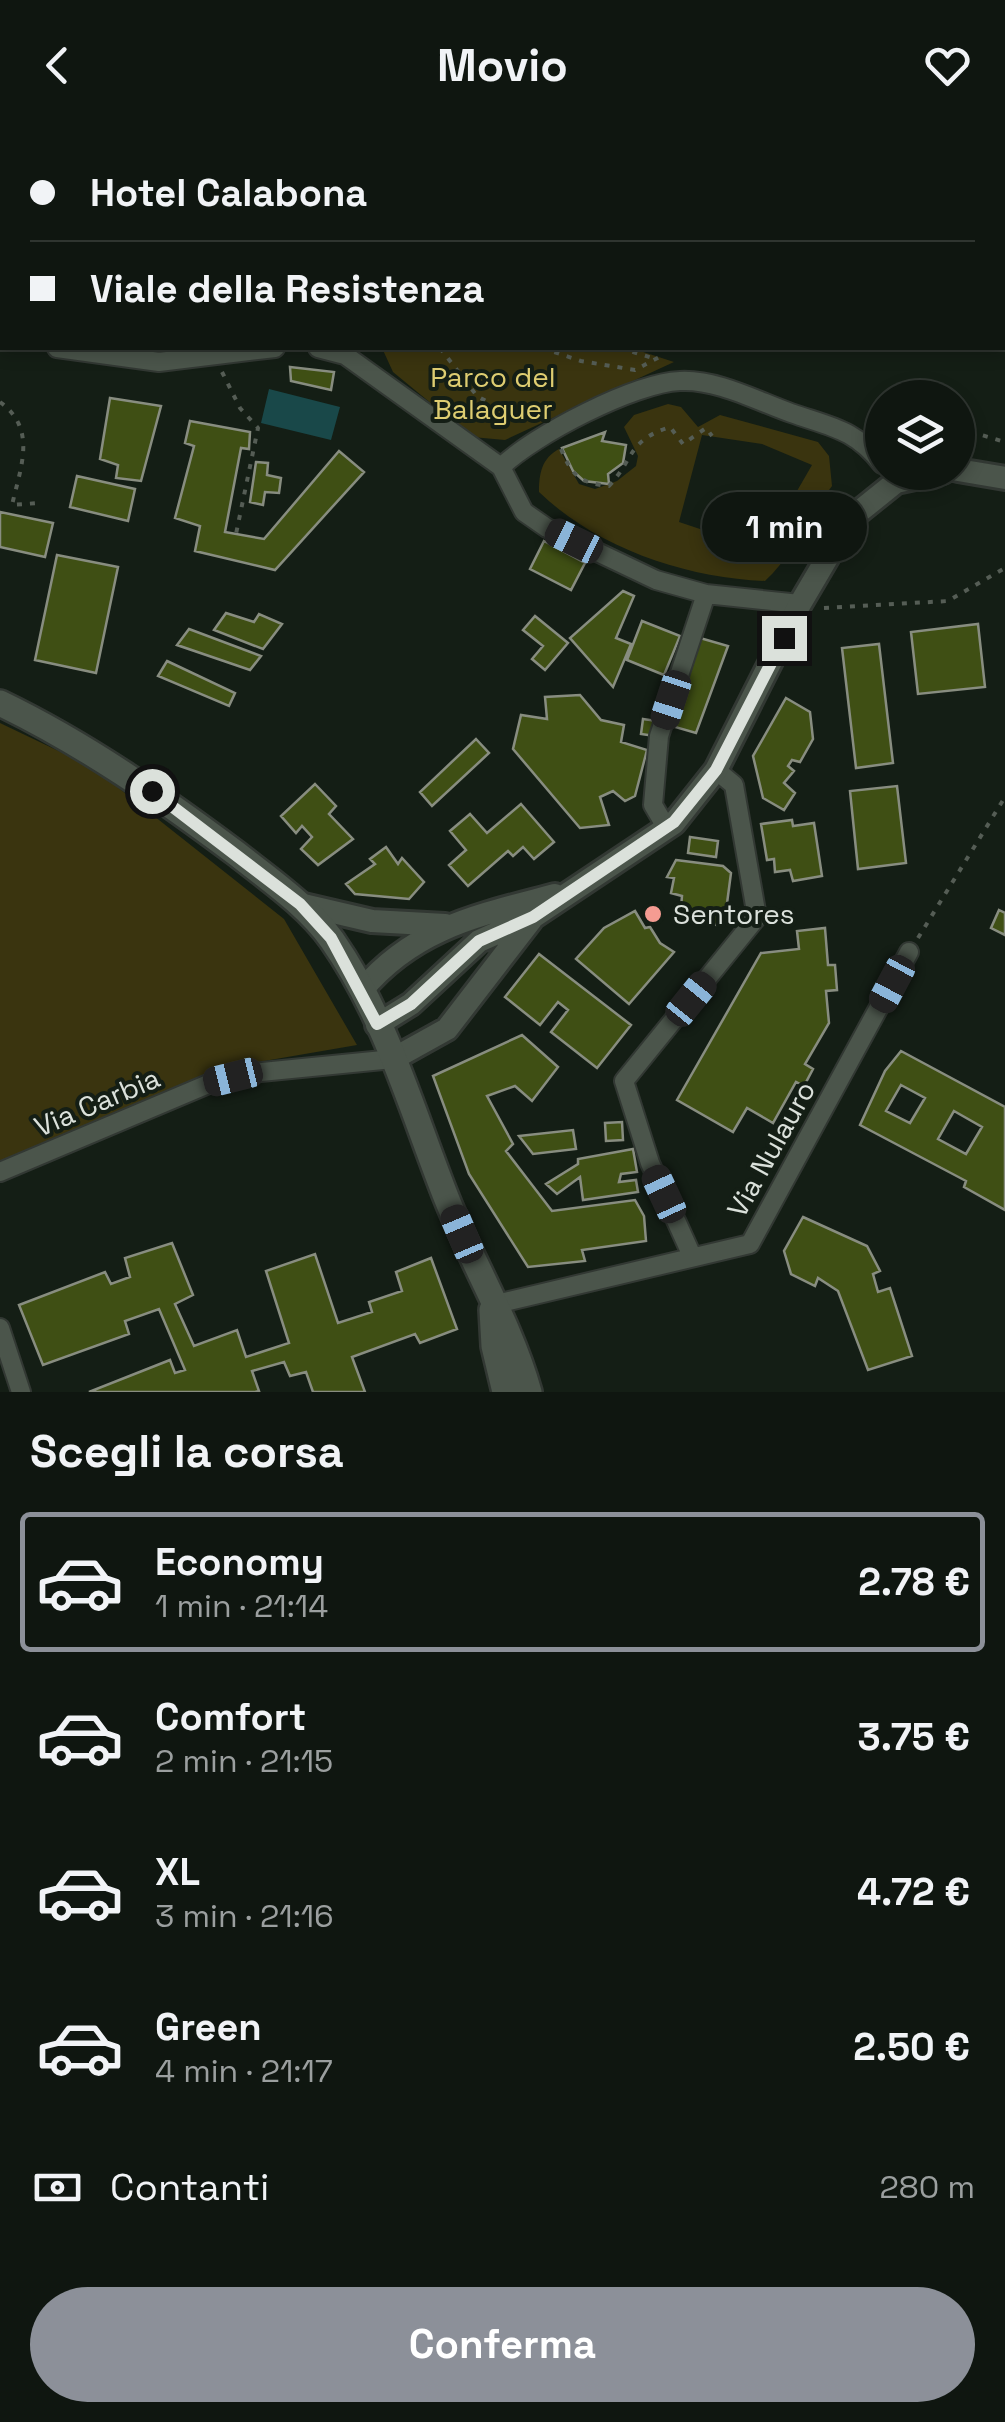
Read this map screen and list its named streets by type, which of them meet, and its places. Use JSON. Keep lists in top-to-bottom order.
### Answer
{
  "streets": {
    "street": ["Via Carbia", "Via Nulauro"]
  },
  "parks": ["Parco del Balaguer"],
  "places": ["Sentores"],
  "page": {
    "header": "Movio",
    "banner": ["Hotel Calabona", "Viale della Resistenza"],
    "bubble": "1 min",
    "heading": "Scegli la corsa",
    "list": [
      {
        "name": "Economy",
        "note": "1 min · 21:14",
        "value": "2.78 €"
      },
      {
        "name": "Comfort",
        "note": "2 min · 21:15",
        "value": "3.75 €"
      },
      {
        "name": "XL",
        "note": "3 min · 21:16",
        "value": "4.72 €"
      },
      {
        "name": "Green",
        "note": "4 min · 21:17",
        "value": "2.50 €"
      }
    ],
    "pay": ["Contanti", "280 m"],
    "buttons": "Conferma"
  }
}
